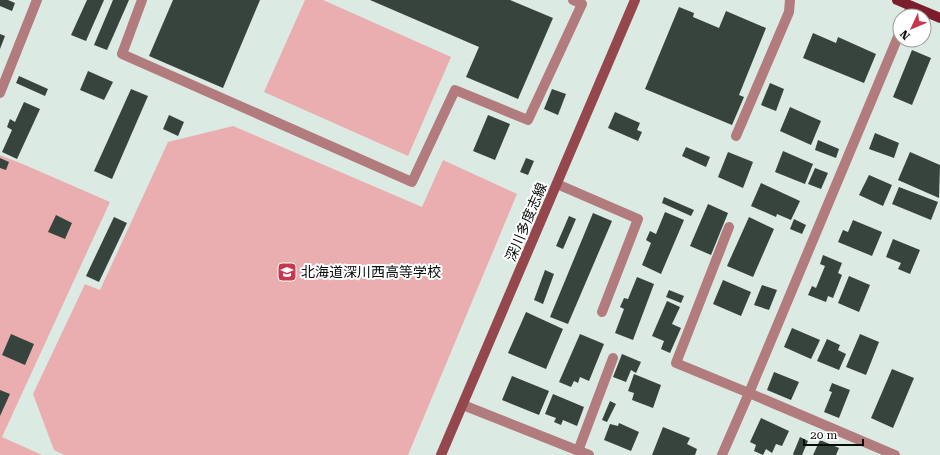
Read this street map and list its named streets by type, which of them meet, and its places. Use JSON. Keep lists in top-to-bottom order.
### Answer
{
  "streets": {
    "main road": ["深川多度志線"]
  },
  "places": {
    "school or university": ["北海道深川西高等学校"]
  },
  "scale_bar": "20 m",
  "north": "bottom left"
}
